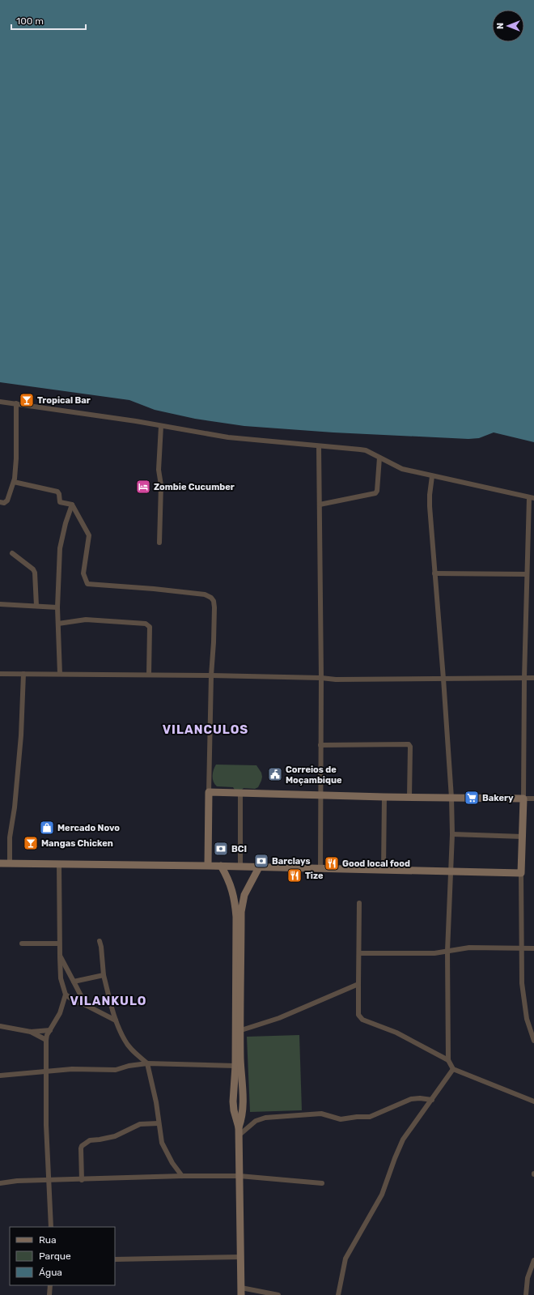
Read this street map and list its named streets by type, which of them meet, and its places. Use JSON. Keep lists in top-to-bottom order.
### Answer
{
  "districts": ["VILANCULOS", "VILANKULO"],
  "places": {
    "bar": ["Tropical Bar", "Mangas Chicken"],
    "hotel": ["Zombie Cucumber"],
    "public building": ["Correios de Moçambique"],
    "supermarket": ["Bakery"],
    "shop": ["Mercado Novo"],
    "bank": ["BCI", "Barclays"],
    "restaurant": ["Good local food", "Tize"]
  },
  "legend": ["Rua", "Parque", "Água"],
  "scale_bar": "100 m",
  "north": "left"
}
